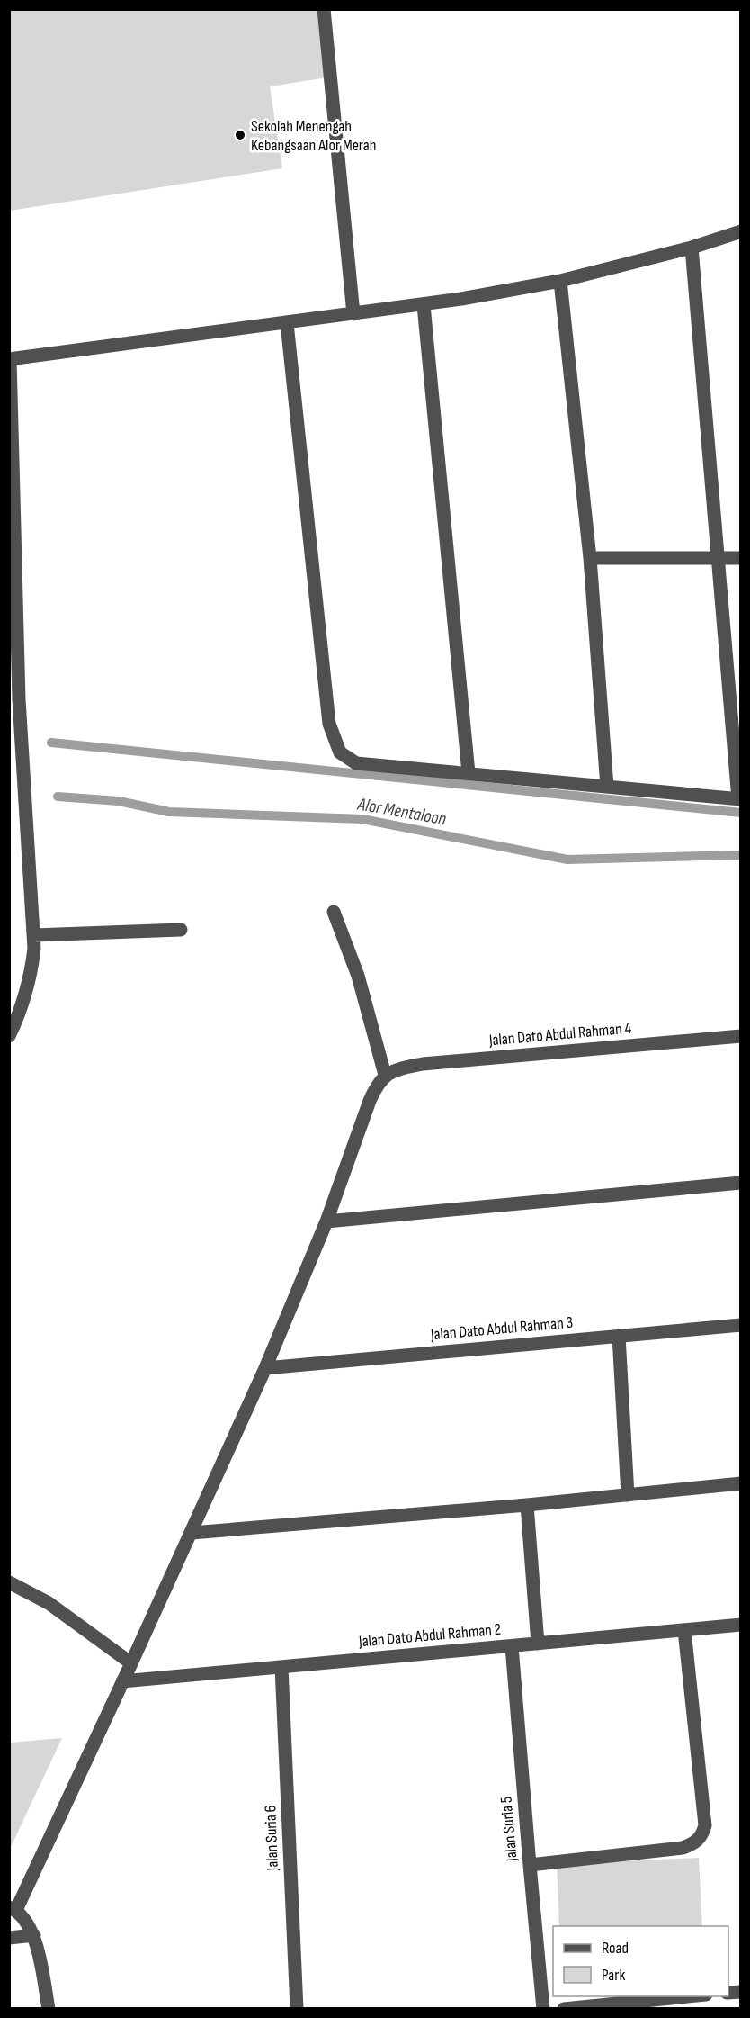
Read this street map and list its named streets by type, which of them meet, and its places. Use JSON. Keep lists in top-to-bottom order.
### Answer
{
  "streets": {
    "street": [
      "Jalan Dato Abdul Rahman 4",
      "Jalan Dato Abdul Rahman 3",
      "Jalan Dato Abdul Rahman 2",
      "Jalan Suria 5",
      "Jalan Suria 6"
    ]
  },
  "crossings": [
    ["Jalan Dato Abdul Rahman 2", "Jalan Suria 5"],
    ["Jalan Dato Abdul Rahman 2", "Jalan Suria 6"]
  ],
  "water": ["Alor Mentaloon"],
  "places": ["Sekolah Menengah Kebangsaan Alor Merah"],
  "legend": ["Road", "Park"]
}
